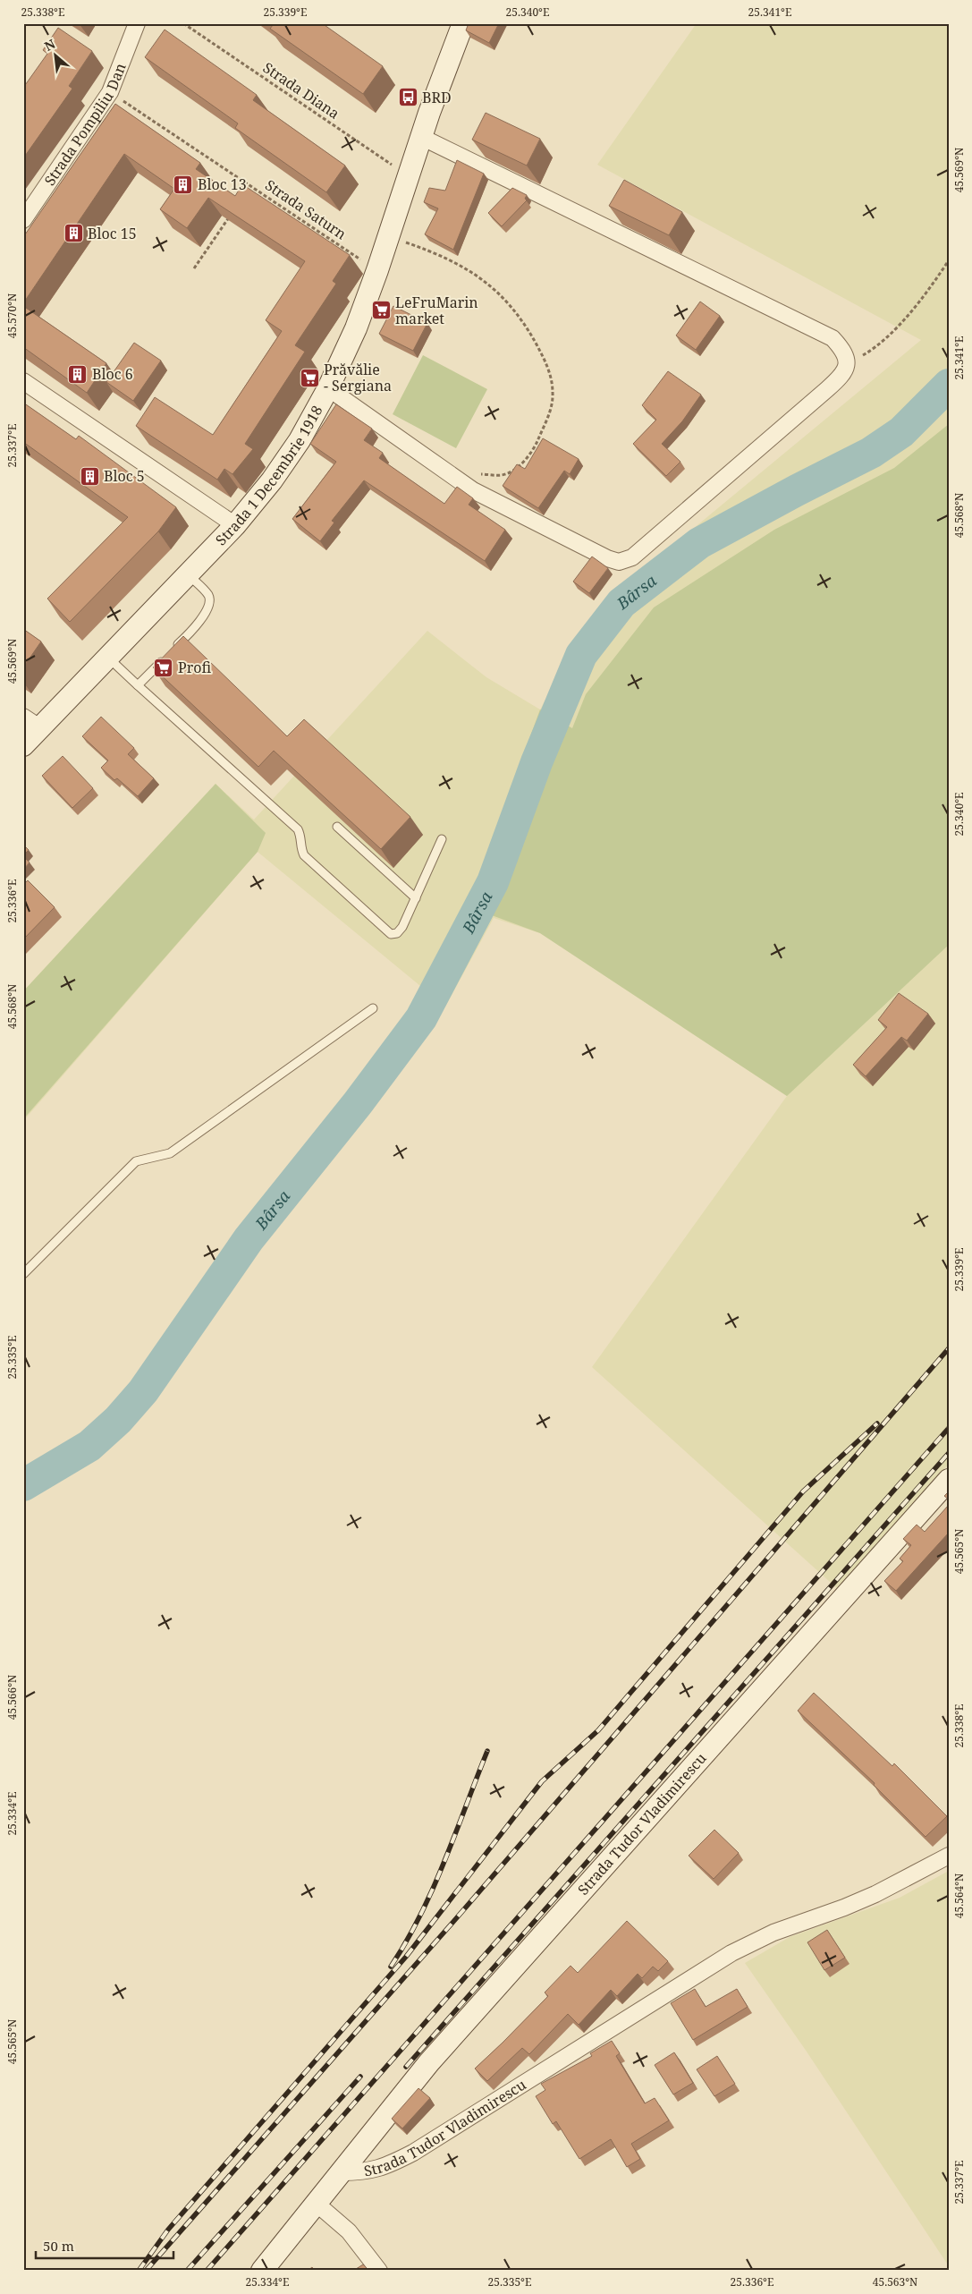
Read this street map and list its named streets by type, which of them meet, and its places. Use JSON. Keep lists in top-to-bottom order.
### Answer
{
  "streets": {
    "main road": ["Strada 1 Decembrie 1918", "Strada Tudor Vladimirescu"],
    "street": ["Strada Pompiliu Dan"],
    "path": ["Strada Diana", "Strada Saturn"]
  },
  "crossings": [
    ["Strada Diana", "Strada 1 Decembrie 1918"],
    ["Strada Pompiliu Dan", "Strada Saturn"],
    ["Strada Saturn", "Strada 1 Decembrie 1918"]
  ],
  "water": ["Bârsa"],
  "places": {
    "bus stop": ["BRD"],
    "building": [
      "Bloc 13",
      "Bloc 15",
      "Bloc 6",
      "Bloc 5"
    ],
    "supermarket": ["LeFruMarin market", "Prăvălie - Sergiana", "Profi"]
  },
  "scale_bar": "50 m",
  "north": "top left",
  "coordinates": [
    "25.338°E",
    "25.339°E",
    "25.340°E",
    "25.341°E",
    "45.569°N",
    "45.570°N",
    "25.337°E",
    "45.568°N",
    "25.336°E",
    "25.335°E",
    "45.565°N",
    "45.566°N",
    "25.334°E",
    "45.564°N",
    "45.563°N"
  ]
}
